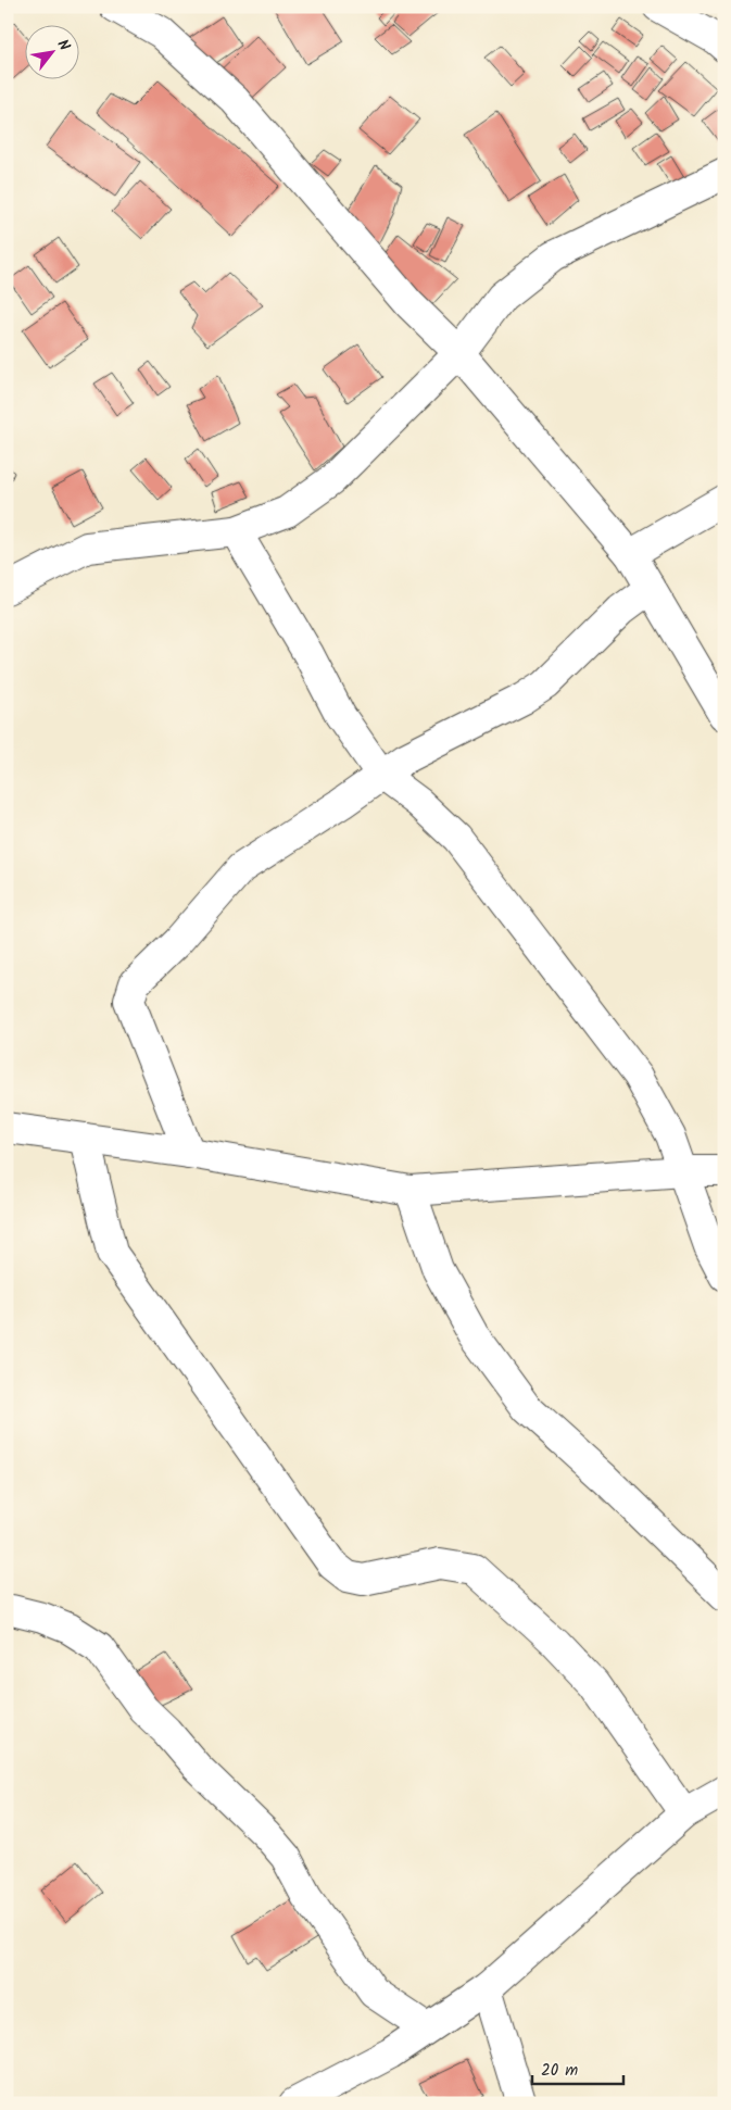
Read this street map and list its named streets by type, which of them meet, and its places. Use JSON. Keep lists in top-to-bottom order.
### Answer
{
  "scale_bar": "20 m",
  "north": "top right"
}
